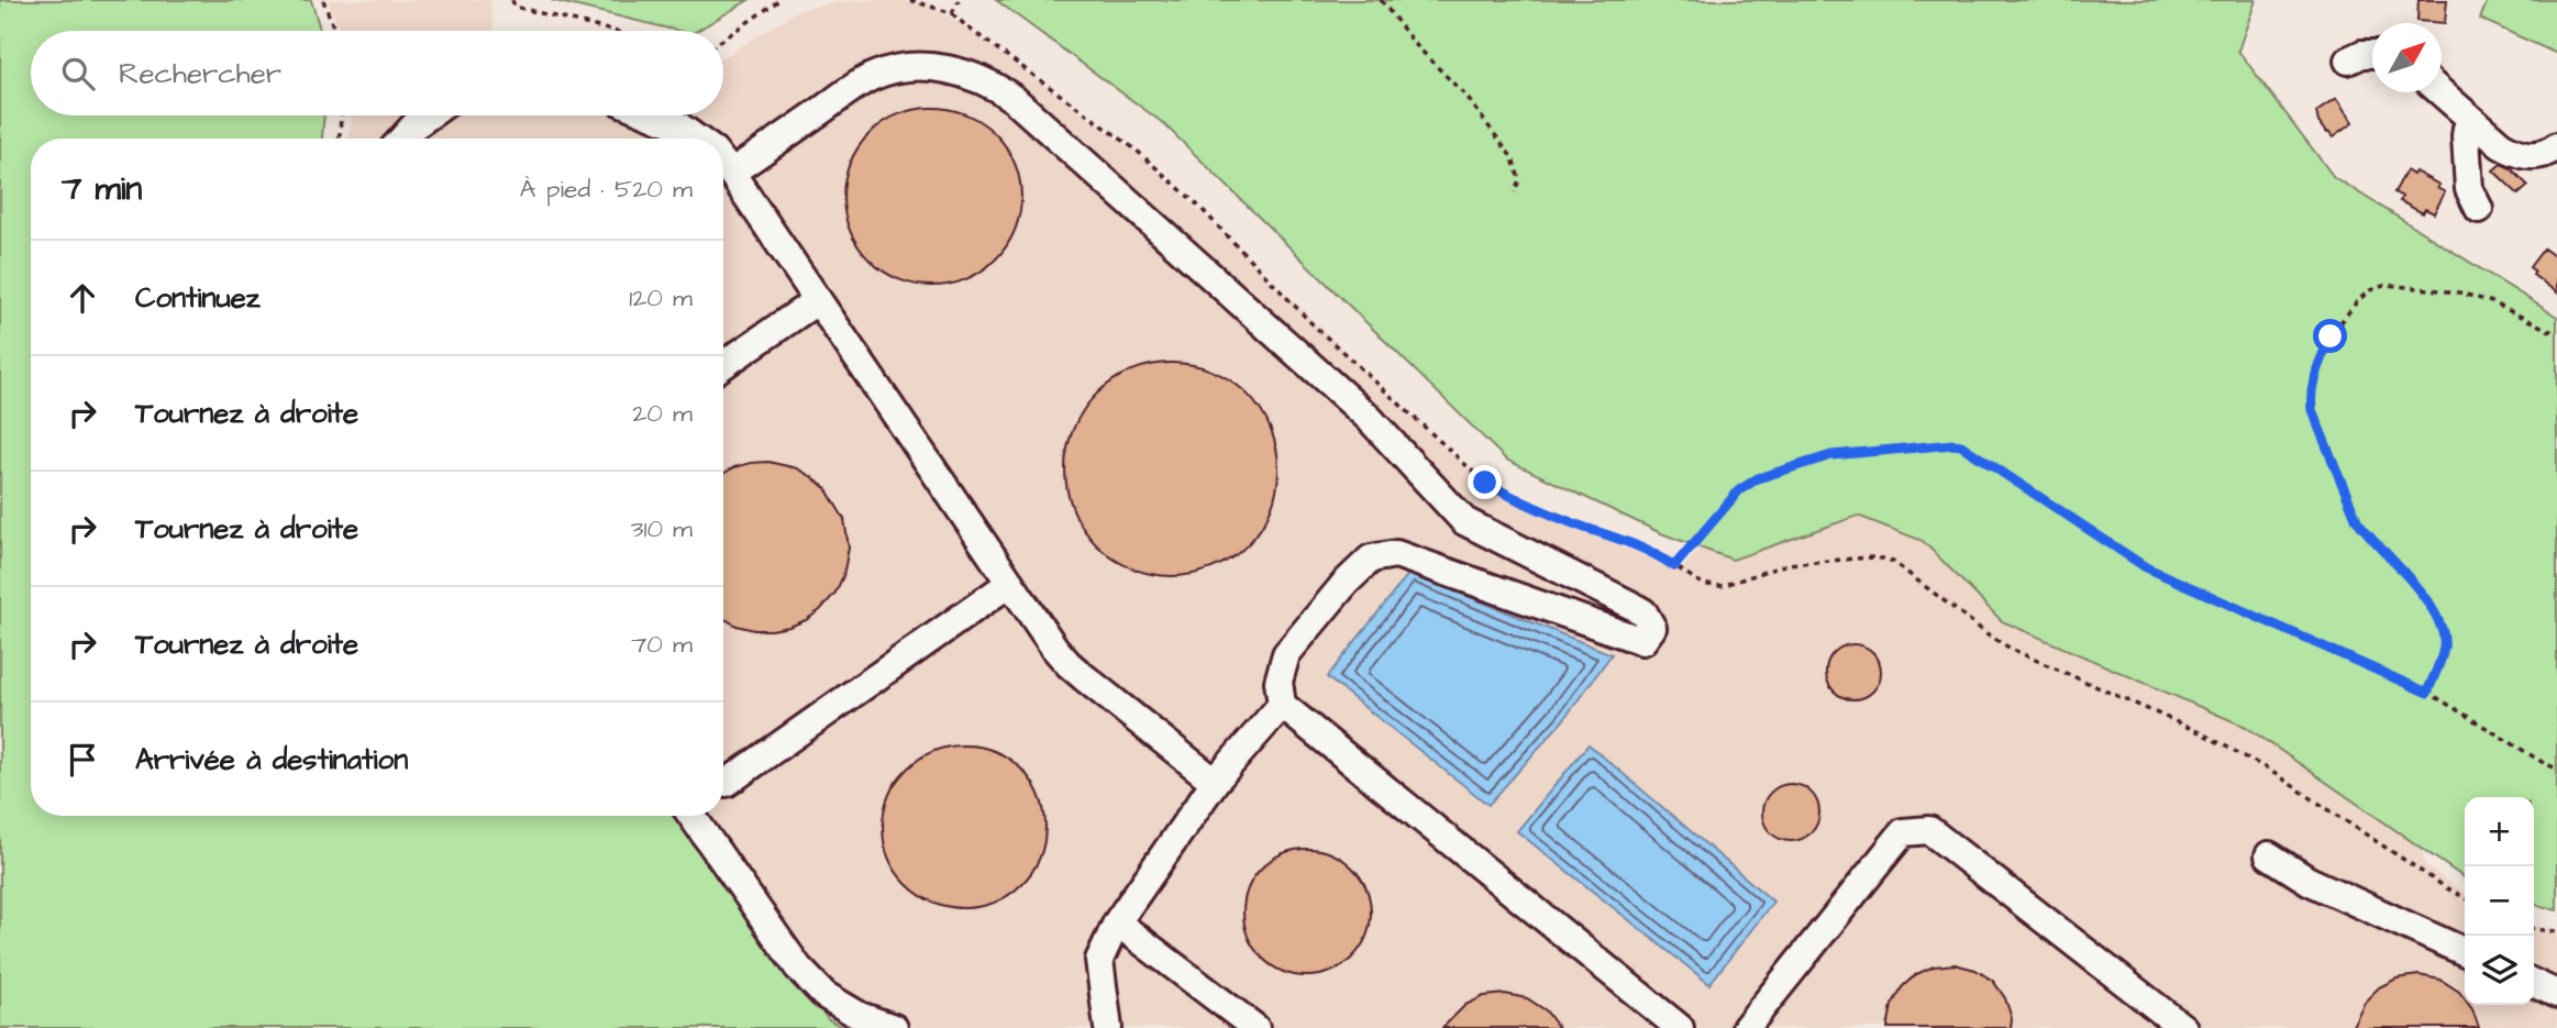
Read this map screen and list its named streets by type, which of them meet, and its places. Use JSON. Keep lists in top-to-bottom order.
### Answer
{
  "north": "top right",
  "page": {
    "search": "Rechercher",
    "heading": ["7 min", "À pied · 520 m"],
    "list": [
      ["Continuez", "120 m"],
      ["Tournez à droite", "20 m"],
      ["Tournez à droite", "310 m"],
      ["Tournez à droite", "70 m"],
      "Arrivée à destination"
    ],
    "map_buttons": ["+", "−"]
  }
}
